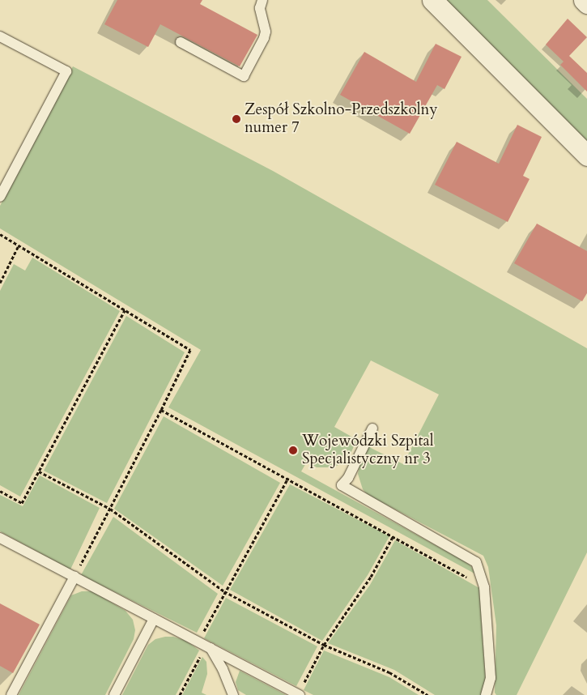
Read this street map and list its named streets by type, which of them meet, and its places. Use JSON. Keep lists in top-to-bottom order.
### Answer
{
  "places": ["Zespół Szkolno-Przedszkolny numer 7", "Wojewódzki Szpital Specjalistyczny nr 3"]
}
